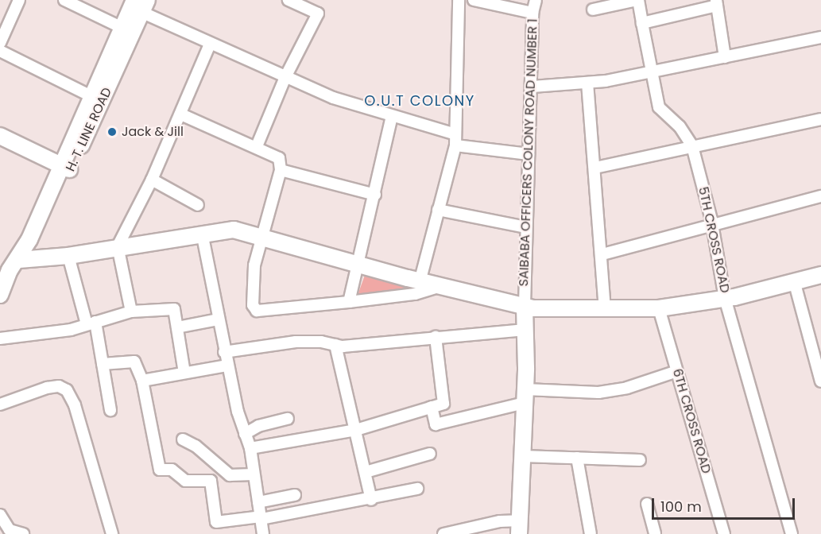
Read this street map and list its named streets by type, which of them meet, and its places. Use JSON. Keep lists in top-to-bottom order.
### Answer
{
  "streets": {
    "street": [
      "H. T. LINE ROAD",
      "SAIBABA OFFICERS COLONY ROAD NUMBER 1",
      "5TH CROSS ROAD",
      "6TH CROSS ROAD"
    ]
  },
  "districts": ["O.U.T COLONY"],
  "places": ["Jack & Jill"],
  "scale_bar": "100 m"
}
